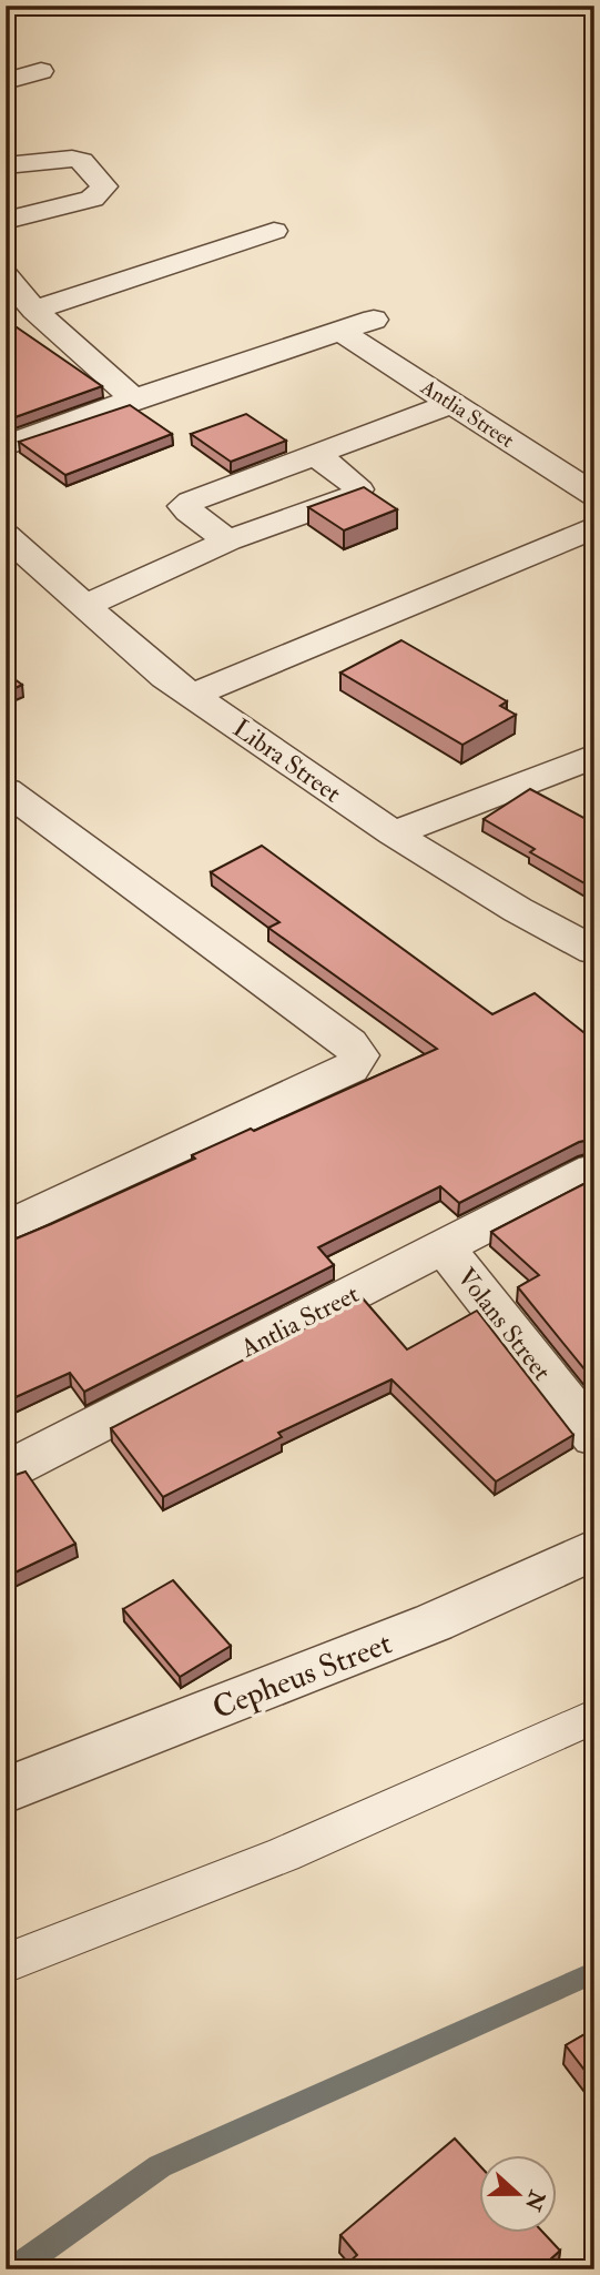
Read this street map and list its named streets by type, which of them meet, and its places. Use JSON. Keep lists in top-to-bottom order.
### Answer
{
  "streets": {
    "street": [
      "Antlia Street",
      "Libra Street",
      "Volans Street",
      "Cepheus Street"
    ]
  },
  "crossings": [
    ["Antlia Street", "Volans Street"]
  ],
  "north": "right"
}
